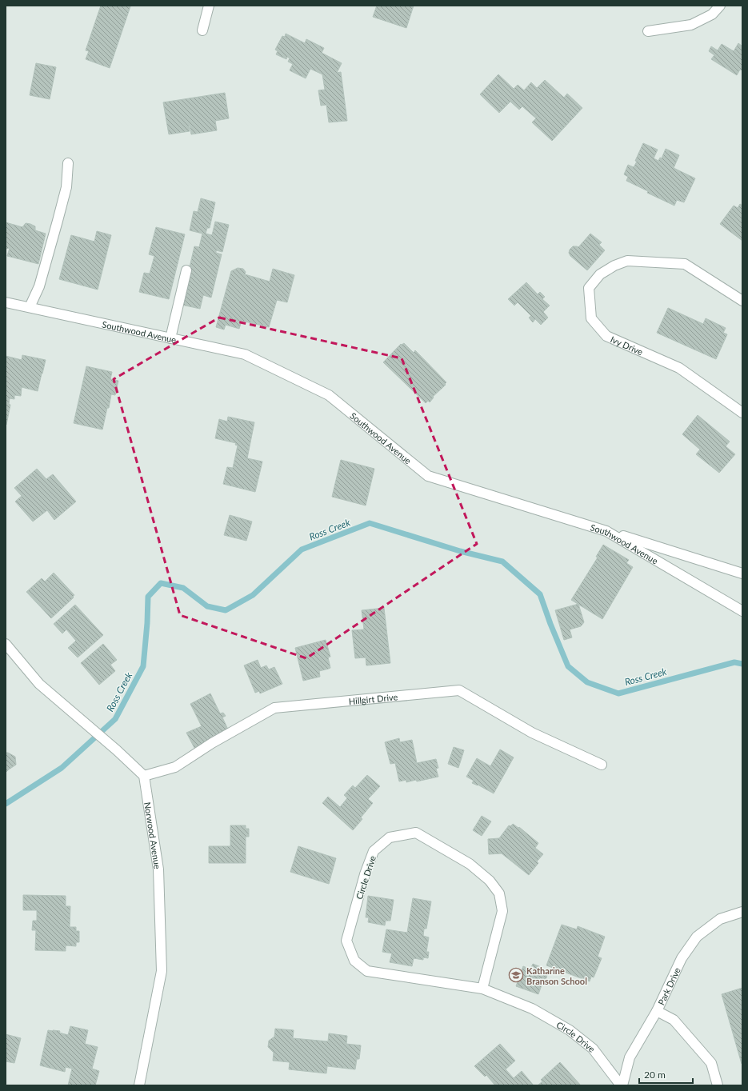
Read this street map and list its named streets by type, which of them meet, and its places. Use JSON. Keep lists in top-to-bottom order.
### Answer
{
  "streets": {
    "street": [
      "Southwood Avenue",
      "Ivy Drive",
      "Hillgirt Drive",
      "Norwood Avenue",
      "Circle Drive",
      "Park Drive"
    ]
  },
  "crossings": [
    ["Hillgirt Drive", "Norwood Avenue"],
    ["Circle Drive", "Park Drive"]
  ],
  "water": ["Ross Creek"],
  "places": {
    "school or university": ["Katharine Branson School"]
  },
  "scale_bar": "20 m"
}
